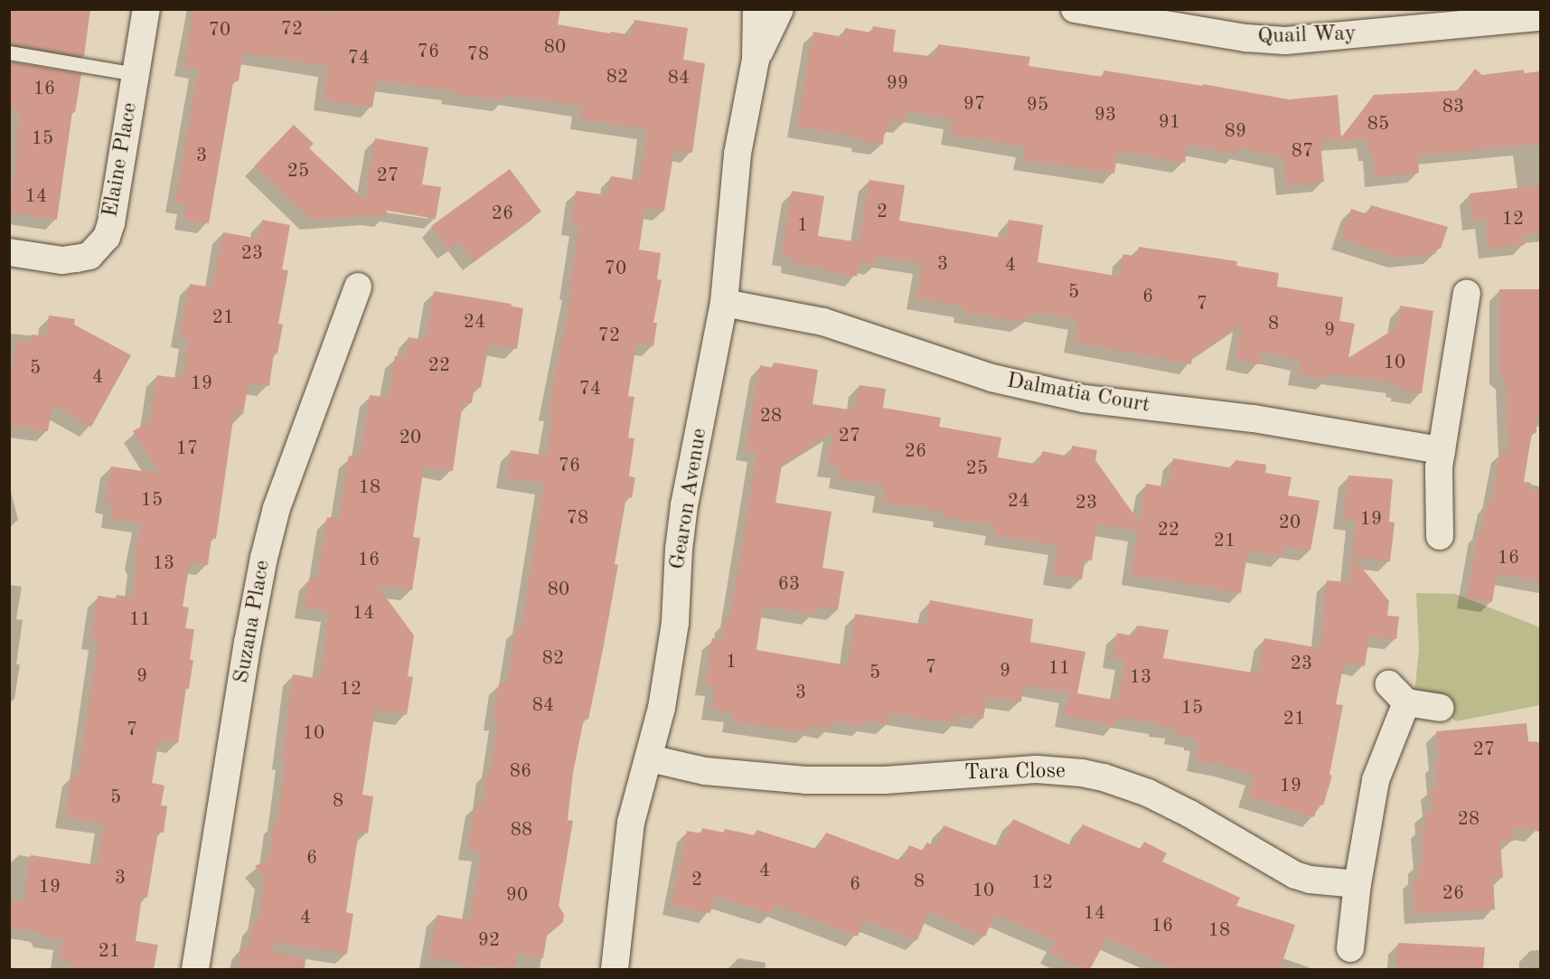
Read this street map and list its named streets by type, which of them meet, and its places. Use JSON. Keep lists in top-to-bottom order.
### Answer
{
  "streets": {
    "street": [
      "Quail Way",
      "Elaine Place",
      "Dalmatia Court",
      "Gearon Avenue",
      "Suzana Place",
      "Tara Close"
    ]
  },
  "crossings": [
    ["Dalmatia Court", "Gearon Avenue"],
    ["Gearon Avenue", "Tara Close"]
  ],
  "house_numbers": [
    "72",
    "70",
    "80",
    "76",
    "78",
    "74",
    "82",
    "84",
    "99",
    "16",
    "97",
    "95",
    "83",
    "93",
    "91",
    "85",
    "89",
    "15",
    "87",
    "3",
    "25",
    "27",
    "14",
    "2",
    "26",
    "12",
    "1",
    "23",
    "3",
    "4",
    "70",
    "5",
    "6",
    "7",
    "21",
    "24",
    "8",
    "9",
    "72",
    "10",
    "22",
    "5",
    "4",
    "19",
    "74",
    "28",
    "27",
    "20",
    "17",
    "26",
    "76",
    "25",
    "18",
    "15",
    "24",
    "23",
    "78",
    "19",
    "20",
    "22",
    "21",
    "16",
    "16",
    "13",
    "63",
    "80",
    "14",
    "11",
    "82",
    "1",
    "23",
    "7",
    "11",
    "9",
    "5",
    "9",
    "13",
    "12",
    "3",
    "84",
    "15",
    "21",
    "7",
    "10",
    "27",
    "86",
    "19",
    "5",
    "8",
    "28",
    "88",
    "6",
    "4",
    "3",
    "2",
    "8",
    "12",
    "6",
    "19",
    "10",
    "26",
    "90",
    "14",
    "4",
    "16",
    "18",
    "92",
    "21"
  ]
}
